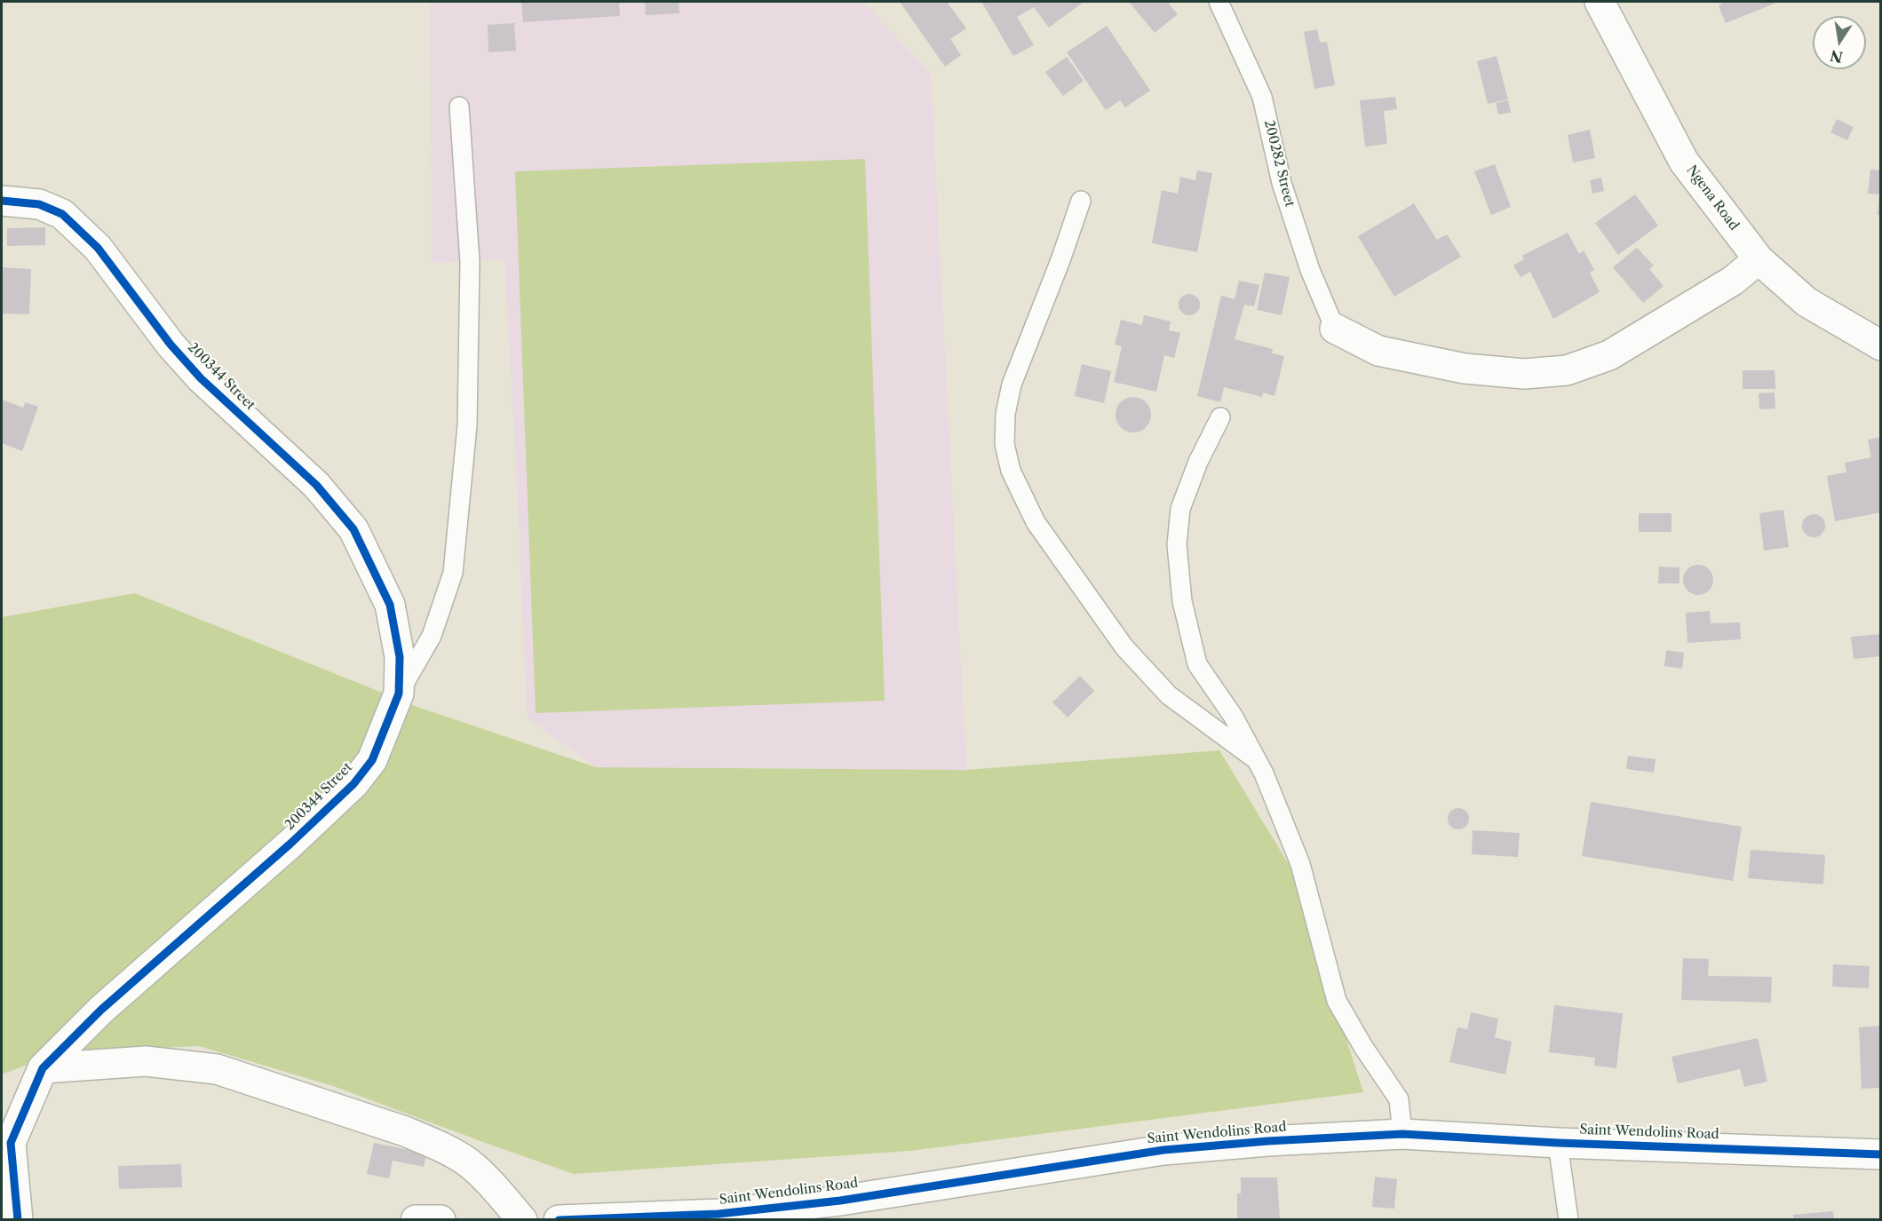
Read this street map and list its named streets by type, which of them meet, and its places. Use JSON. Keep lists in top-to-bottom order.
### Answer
{
  "streets": {
    "street": ["Ngena Road", "200344 Street", "Saint Wendolins Road"],
    "lane": ["200282 Street"]
  },
  "north": "bottom"
}
